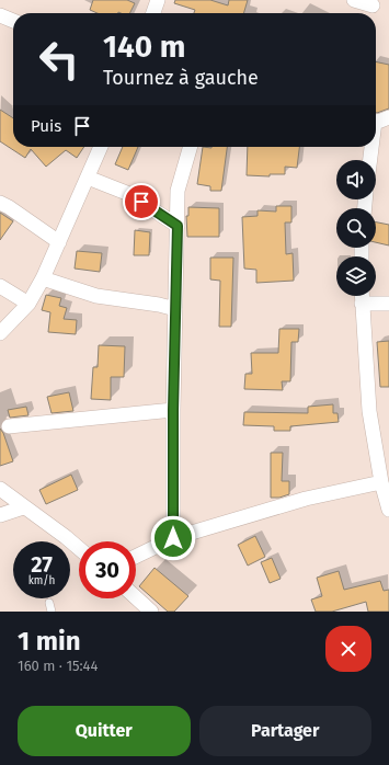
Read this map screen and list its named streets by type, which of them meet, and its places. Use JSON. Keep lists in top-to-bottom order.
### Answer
{
  "page": {
    "turn": ["140 m", "Tournez à gauche"],
    "then": "Puis",
    "speed": "27 km/h",
    "limit": "30",
    "heading": ["1 min", "160 m · 15:44"],
    "buttons": ["Quitter", "Partager"]
  }
}
